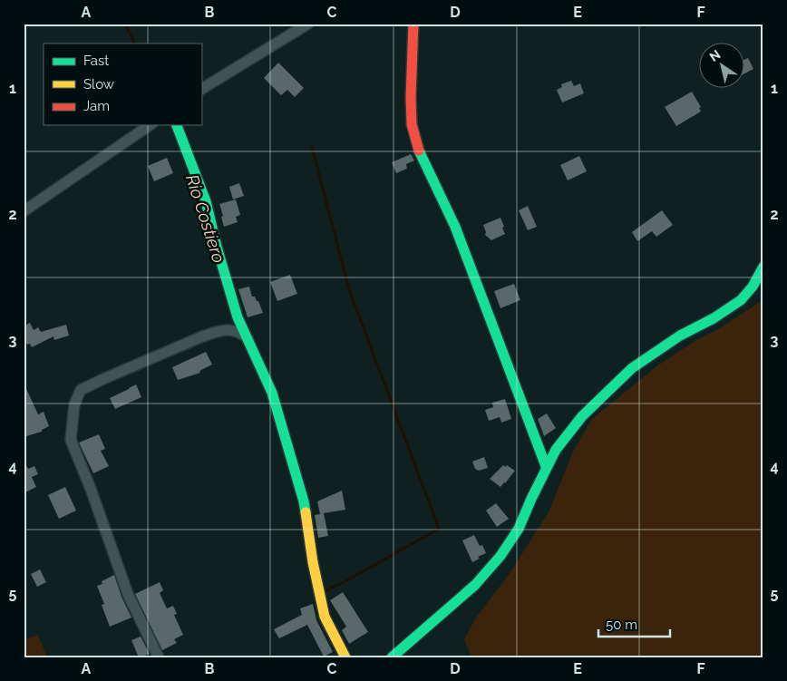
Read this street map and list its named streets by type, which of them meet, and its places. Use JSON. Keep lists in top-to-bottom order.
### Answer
{
  "water": ["Rio Costiero"],
  "legend": ["Fast", "Slow", "Jam"],
  "scale_bar": "50 m",
  "north": "top left",
  "grid": {
    "columns": [
      "A",
      "B",
      "C",
      "D",
      "E",
      "F"
    ],
    "rows": [
      "1",
      "2",
      "3",
      "4",
      "5"
    ]
  }
}
